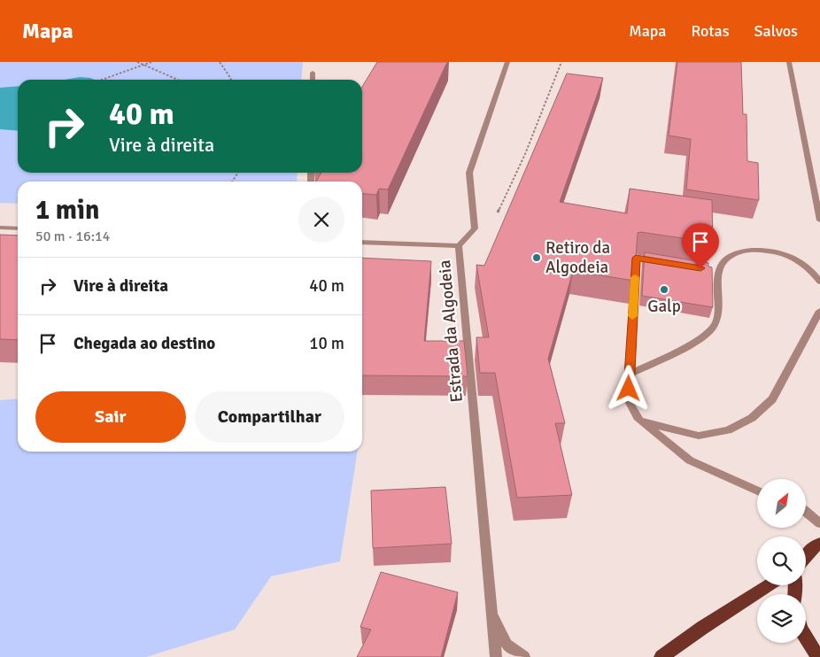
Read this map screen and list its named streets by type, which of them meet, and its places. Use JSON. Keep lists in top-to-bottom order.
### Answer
{
  "streets": {
    "street": ["Estrada da Algodeia"]
  },
  "places": ["Retiro da Algodeia", "Galp"],
  "north": "top right",
  "page": {
    "header": "Mapa",
    "nav": ["Mapa", "Rotas", "Salvos"],
    "turn": ["40 m", "Vire à direita"],
    "heading": ["1 min", "50 m · 16:14"],
    "list": [
      {
        "name": "Vire à direita",
        "value": "40 m"
      },
      {
        "name": "Chegada ao destino",
        "value": "10 m"
      }
    ],
    "buttons": ["Sair", "Compartilhar"]
  }
}
